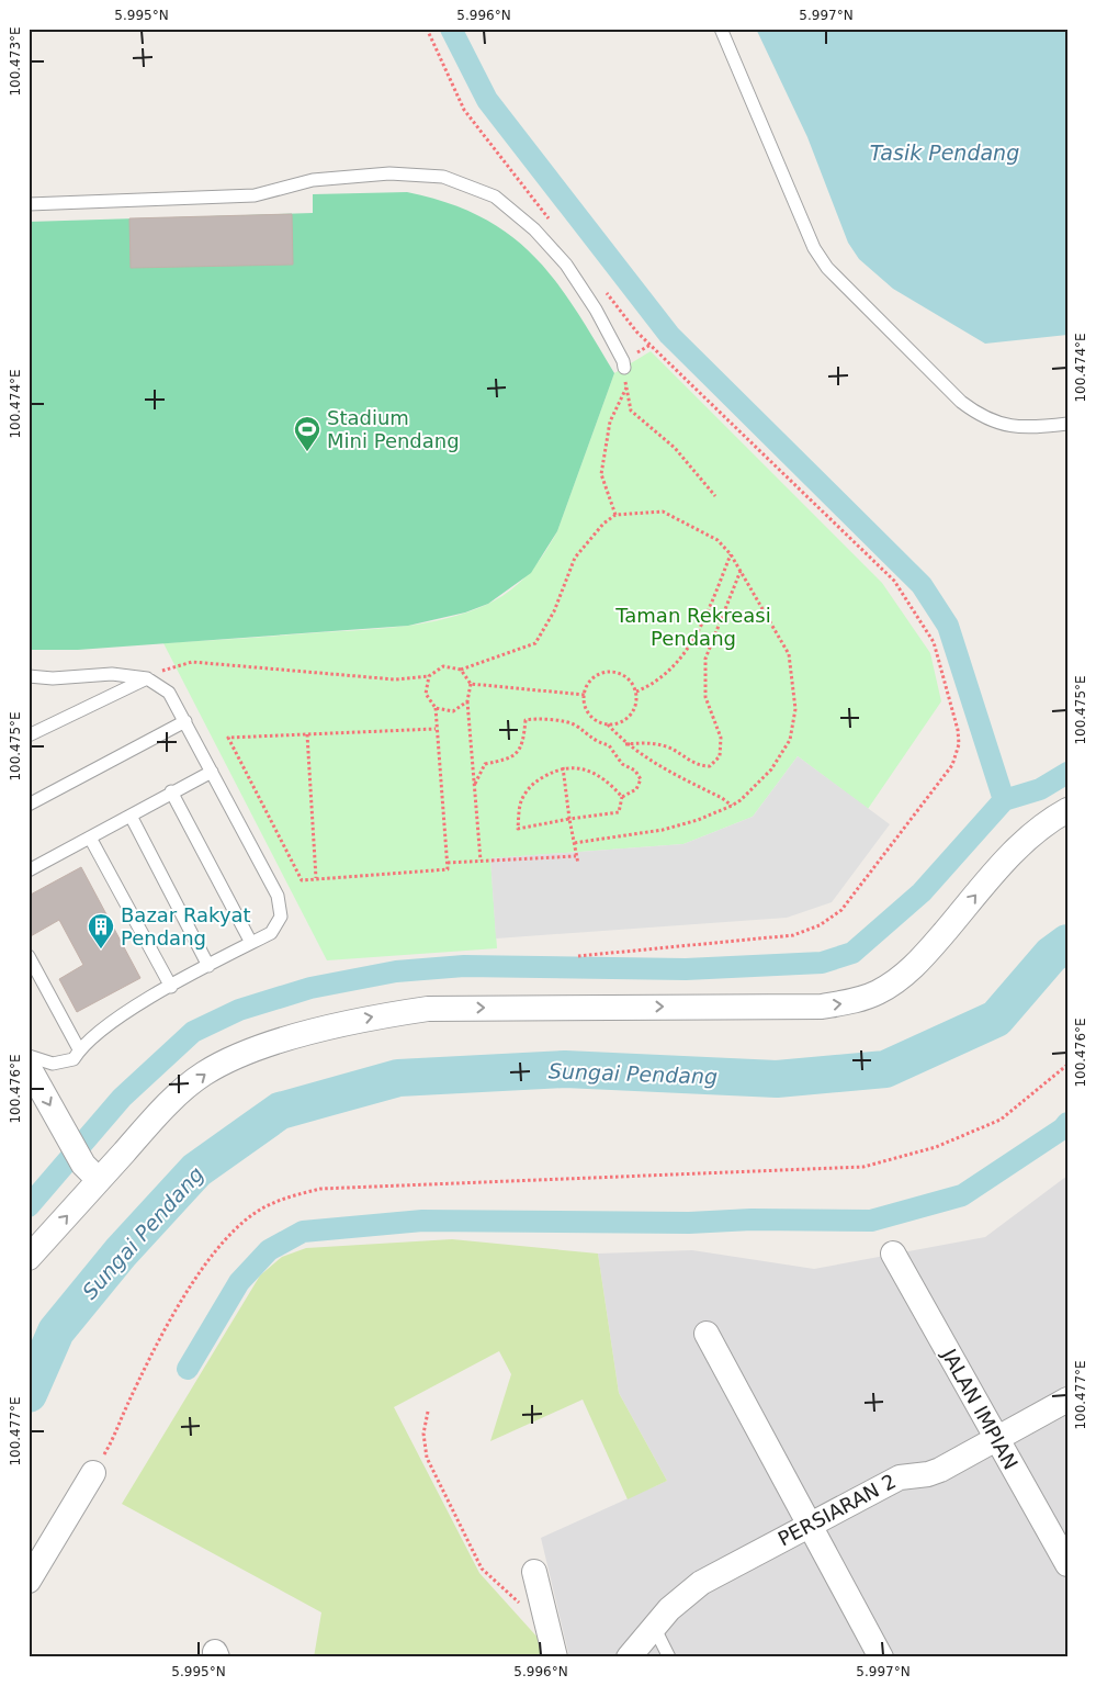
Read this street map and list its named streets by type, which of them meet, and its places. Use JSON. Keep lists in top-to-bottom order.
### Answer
{
  "streets": {
    "street": ["JALAN IMPIAN", "PERSIARAN 2"]
  },
  "crossings": [
    ["JALAN IMPIAN", "PERSIARAN 2"]
  ],
  "water": ["Tasik Pendang", "Sungai Pendang"],
  "parks": ["Taman Rekreasi Pendang"],
  "places": {
    "sports": ["Stadium Mini Pendang"],
    "building": ["Bazar Rakyat Pendang"]
  },
  "coordinates": [
    "5.995°N",
    "5.996°N",
    "5.997°N",
    "100.473°E",
    "100.474°E",
    "100.475°E",
    "100.476°E",
    "100.477°E"
  ]
}
